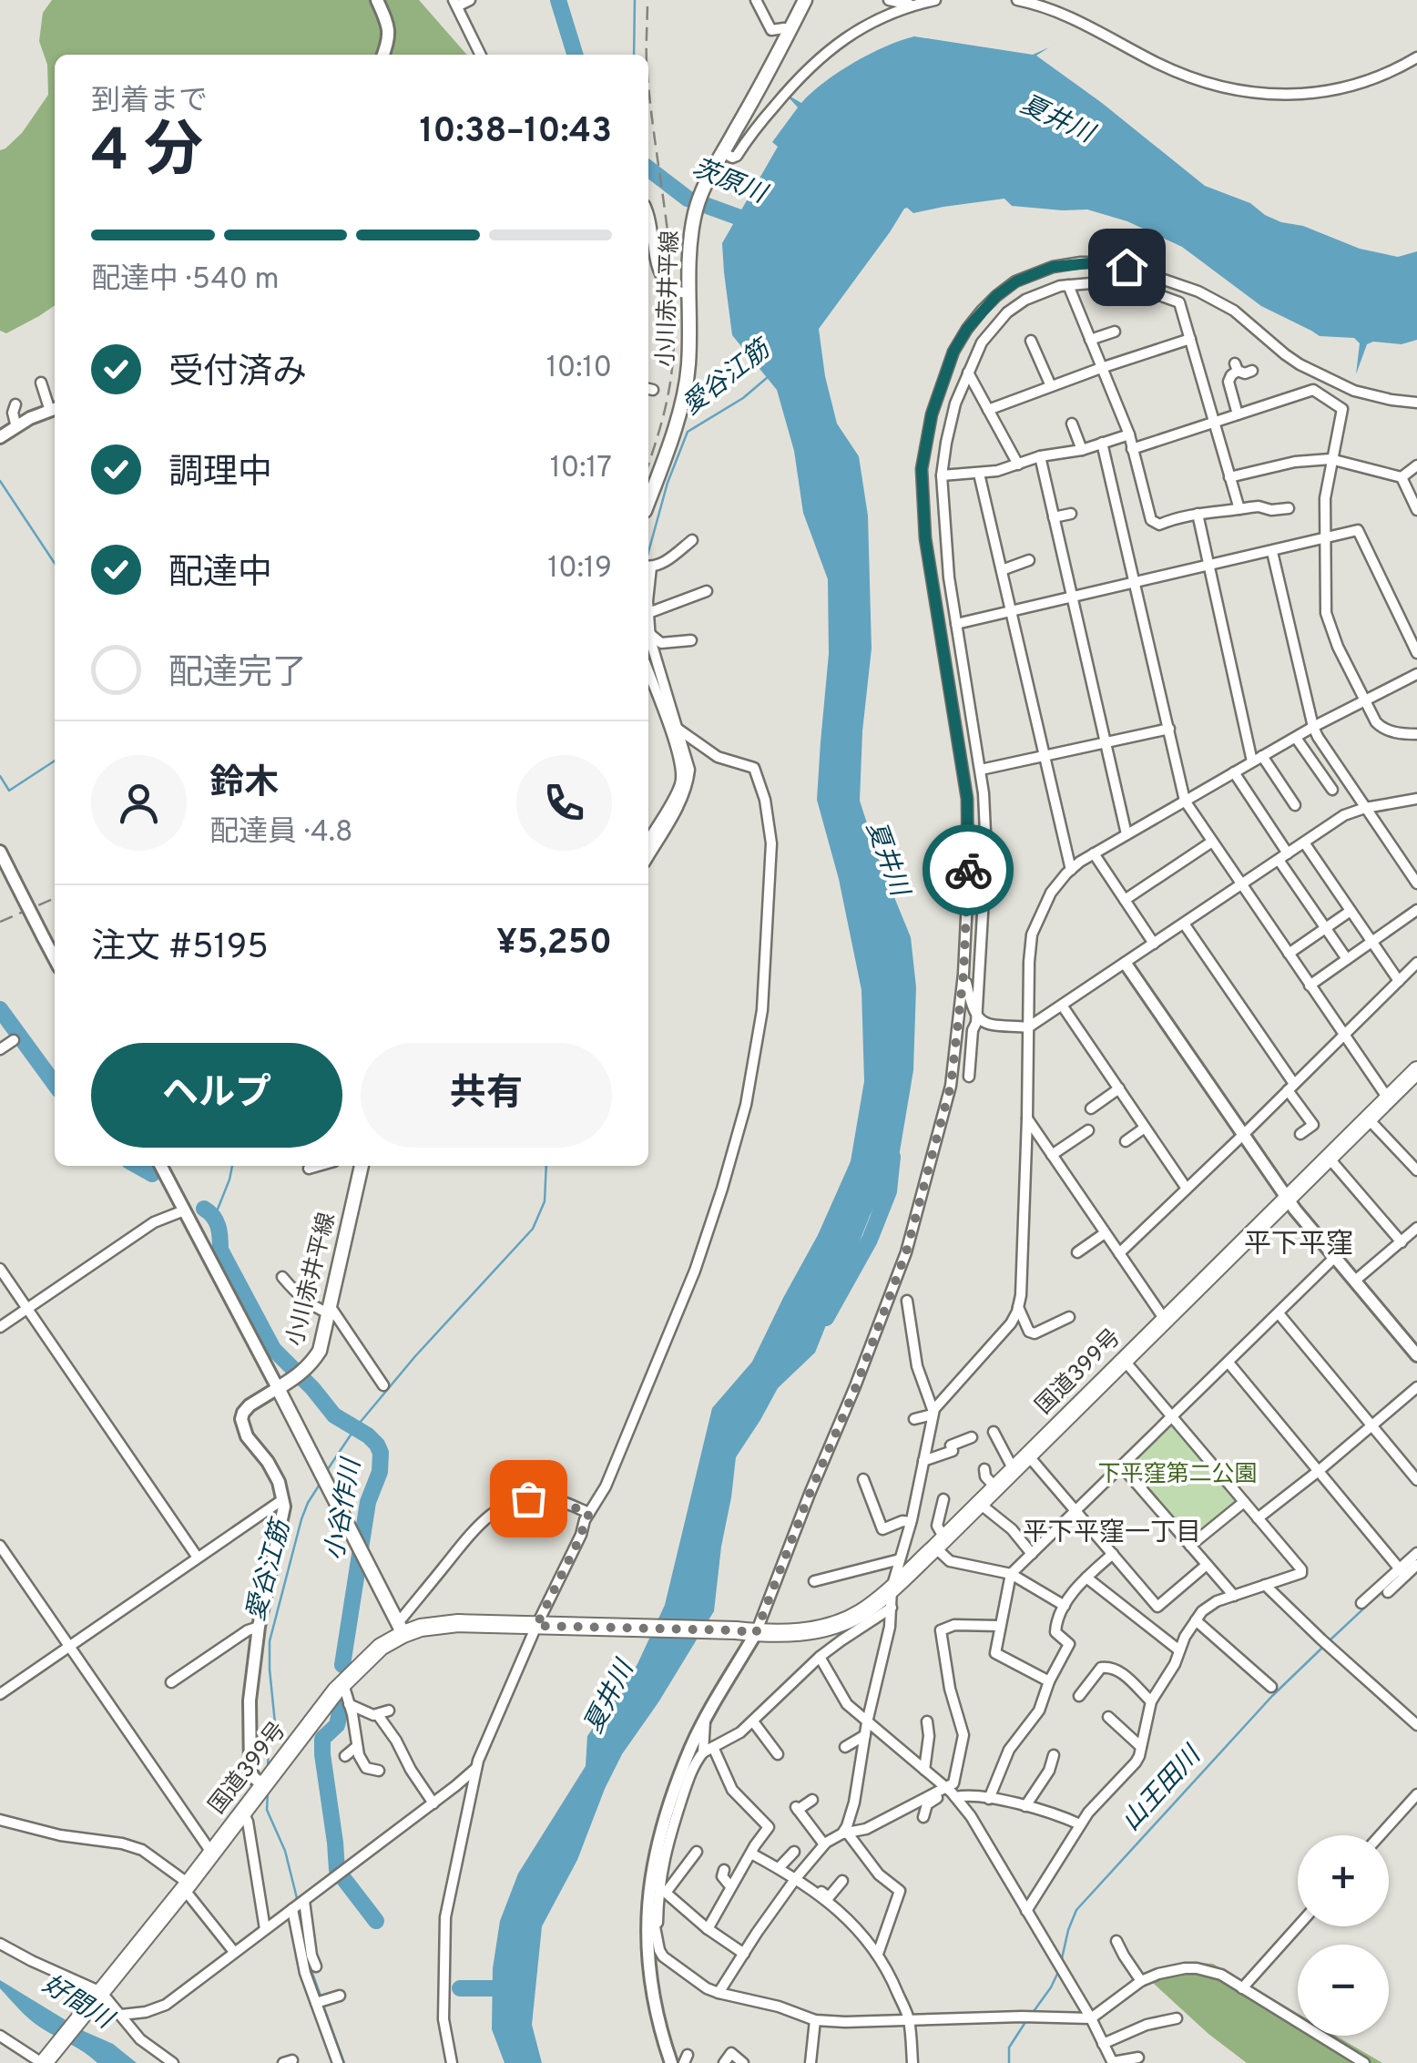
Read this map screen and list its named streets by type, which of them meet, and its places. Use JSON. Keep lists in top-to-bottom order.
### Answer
{
  "streets": {
    "highway": ["国道399号"],
    "main road": ["小川赤井平線"]
  },
  "districts": ["平下平窪", "平下平窪一丁目"],
  "water": [
    "夏井川",
    "茨原川",
    "愛谷江筋",
    "小谷作川",
    "山王田川",
    "好間川"
  ],
  "parks": ["下平窪第二公園"],
  "page": {
    "heading": ["4 分", "到着まで", "10:38–10:43"],
    "panel": [
      "鈴木",
      "配達員 · 4.8",
      "注文 #5195",
      "¥5,250"
    ],
    "bar": "配達中 · 540 m",
    "list": [
      ["受付済み", "10:10"],
      ["調理中", "10:17"],
      ["配達中", "10:19"],
      "配達完了"
    ],
    "buttons": ["ヘルプ", "共有"],
    "map_buttons": ["+", "−"]
  }
}
